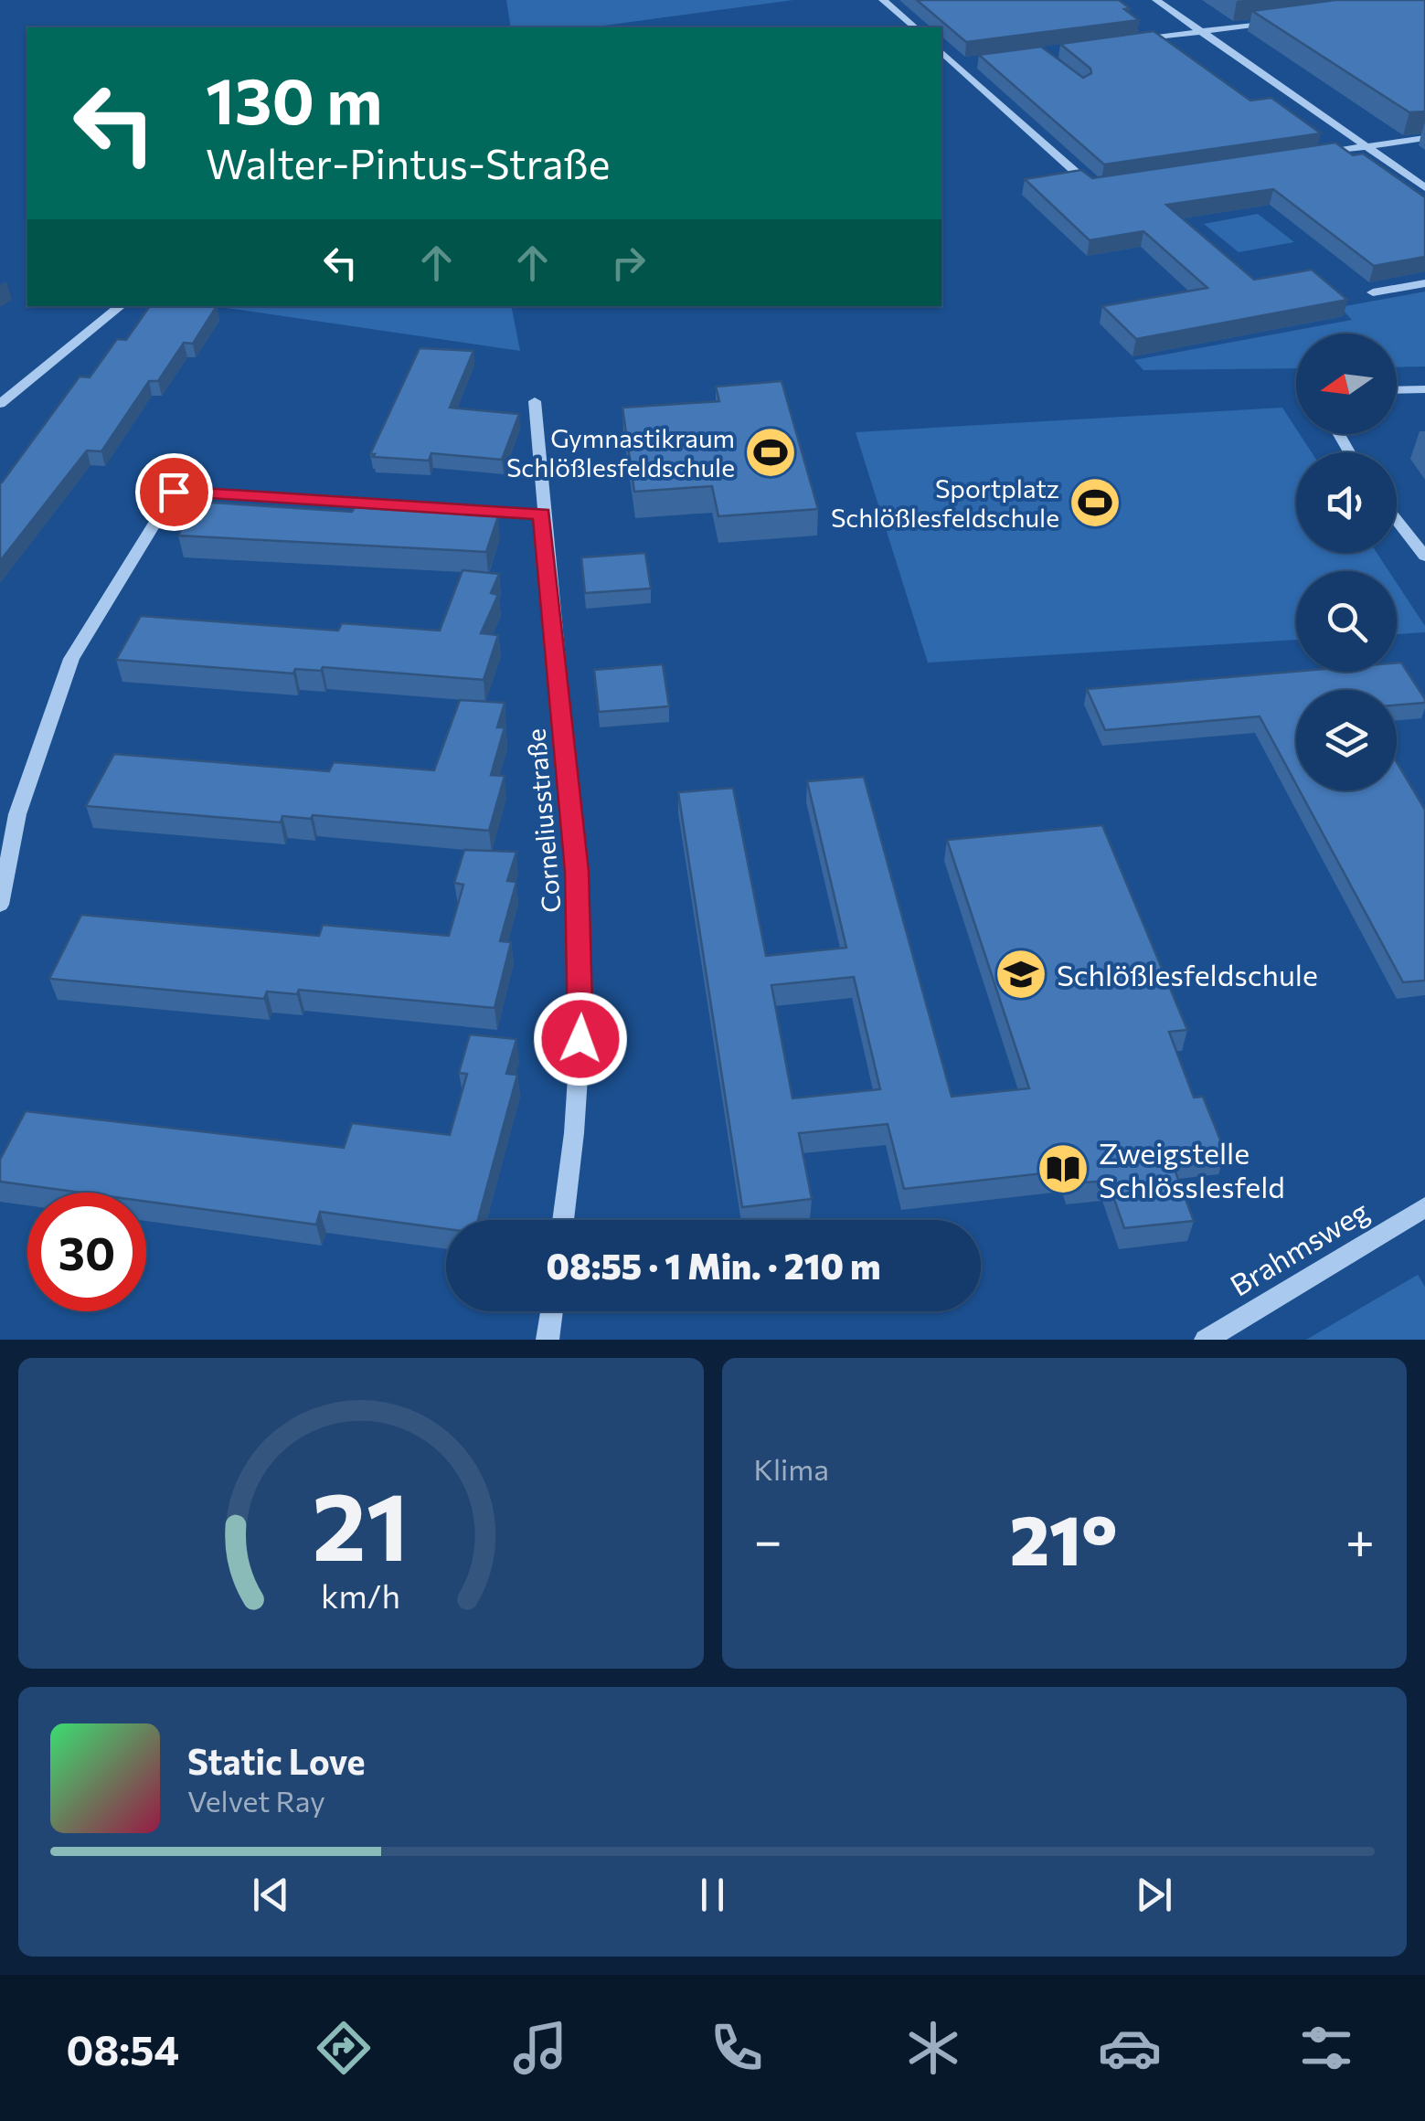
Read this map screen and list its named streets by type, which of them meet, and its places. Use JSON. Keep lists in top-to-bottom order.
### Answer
{
  "streets": {
    "street": ["Corneliusstraße", "Brahmsweg"]
  },
  "places": {
    "sports": ["Gymnastikraum Schlößlesfeldschule", "Sportplatz Schlößlesfeldschule"],
    "school or university": ["Schlößlesfeldschule"],
    "library": ["Zweigstelle Schlösslesfeld"]
  },
  "north": "left",
  "page": {
    "turn": ["130 m", "Walter-Pintus-Straße"],
    "limit": "30",
    "trip": "08:55 · 1 Min. · 210 m",
    "tile": "Klima",
    "heat": ["−", "21°", "+"],
    "song": ["Static Love", "Velvet Ray"],
    "tabs": "08:54",
    "gauge": ["21", "km/h"]
  }
}
